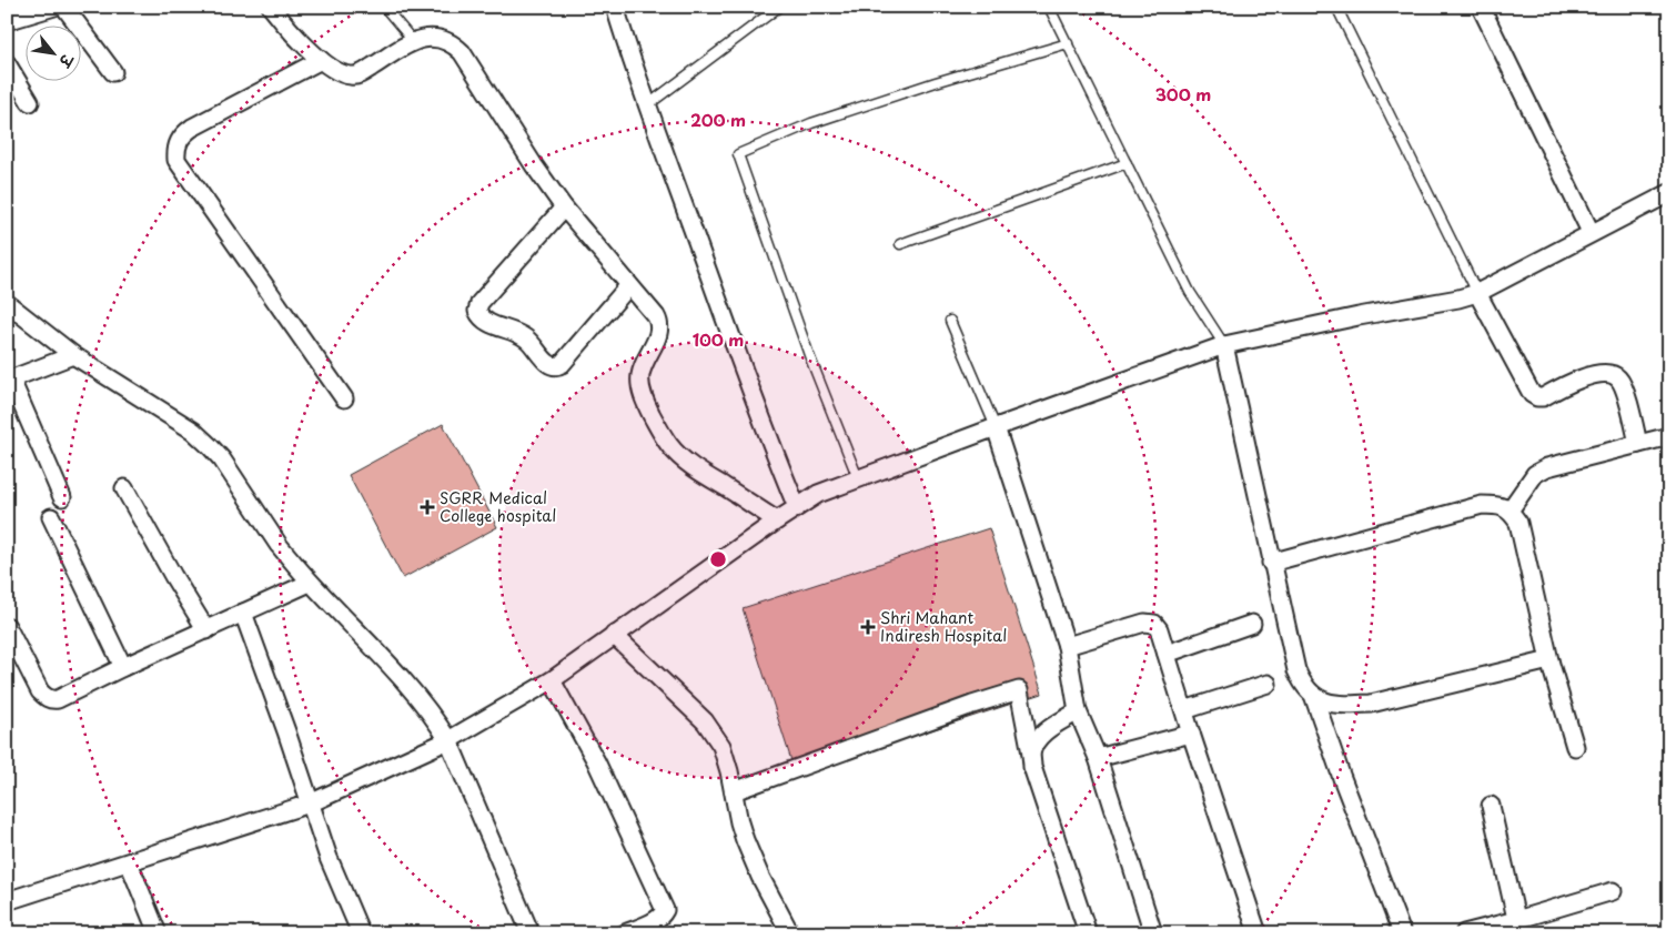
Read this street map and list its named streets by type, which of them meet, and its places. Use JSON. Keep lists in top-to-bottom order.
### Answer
{
  "places": {
    "health": ["SGRR Medical College hospital", "Shri Mahant Indiresh Hospital"]
  },
  "north": "bottom right",
  "rings": ["300 m", "200 m", "100 m"]
}
